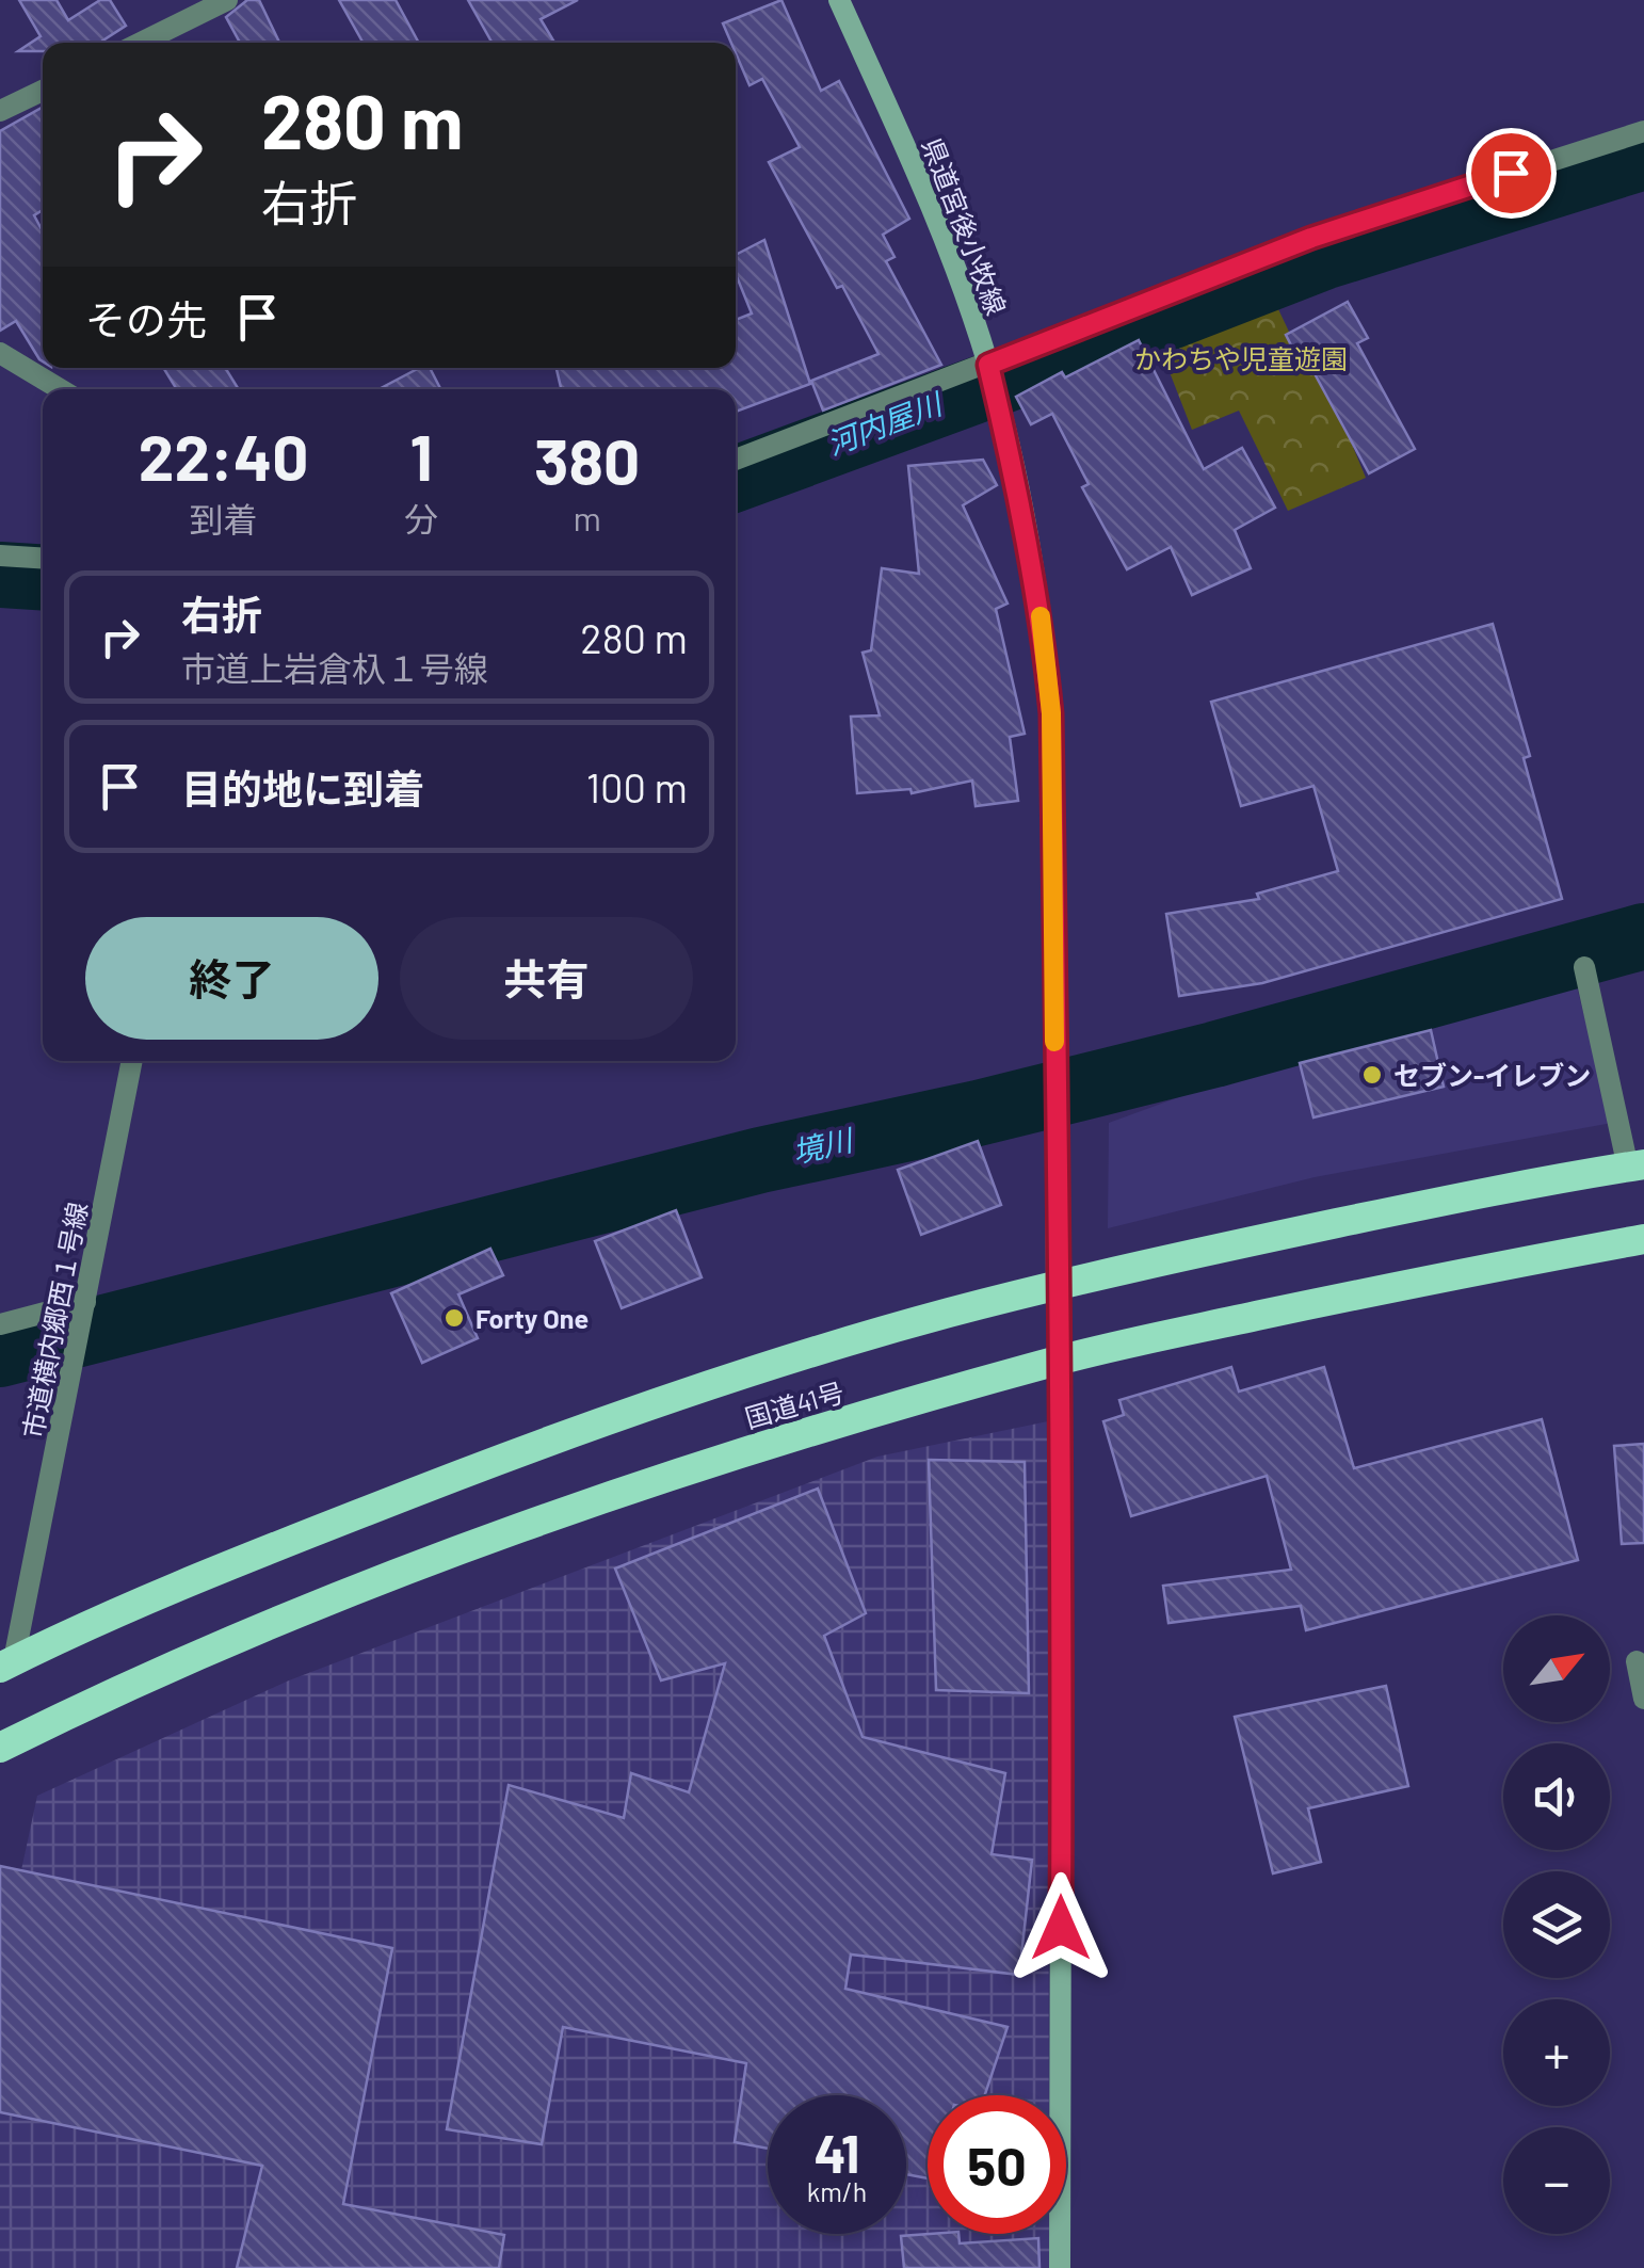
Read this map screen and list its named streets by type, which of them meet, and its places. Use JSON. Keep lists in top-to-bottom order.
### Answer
{
  "streets": {
    "highway": ["国道41号"],
    "main road": ["県道宮後小牧線"],
    "street": ["市道横内郷西１号線"]
  },
  "crossings": [
    ["県道宮後小牧線", "国道41号"],
    ["市道横内郷西１号線", "国道41号"]
  ],
  "water": ["河内屋川", "境川"],
  "parks": ["かわちや児童遊園"],
  "places": ["セブン-イレブン", "Forty One"],
  "north": "top right",
  "page": {
    "turn": ["280 m", "右折"],
    "then": "その先",
    "eta": [
      "22:40",
      "到着",
      "1",
      "分",
      "380",
      "m"
    ],
    "list": [
      {
        "name": "右折",
        "note": "市道上岩倉杁１号線",
        "value": "280 m"
      },
      {
        "name": "目的地に到着",
        "value": "100 m"
      }
    ],
    "buttons": ["終了", "共有"],
    "map_buttons": ["+", "−"],
    "speed": "41 km/h",
    "limit": "50"
  }
}
